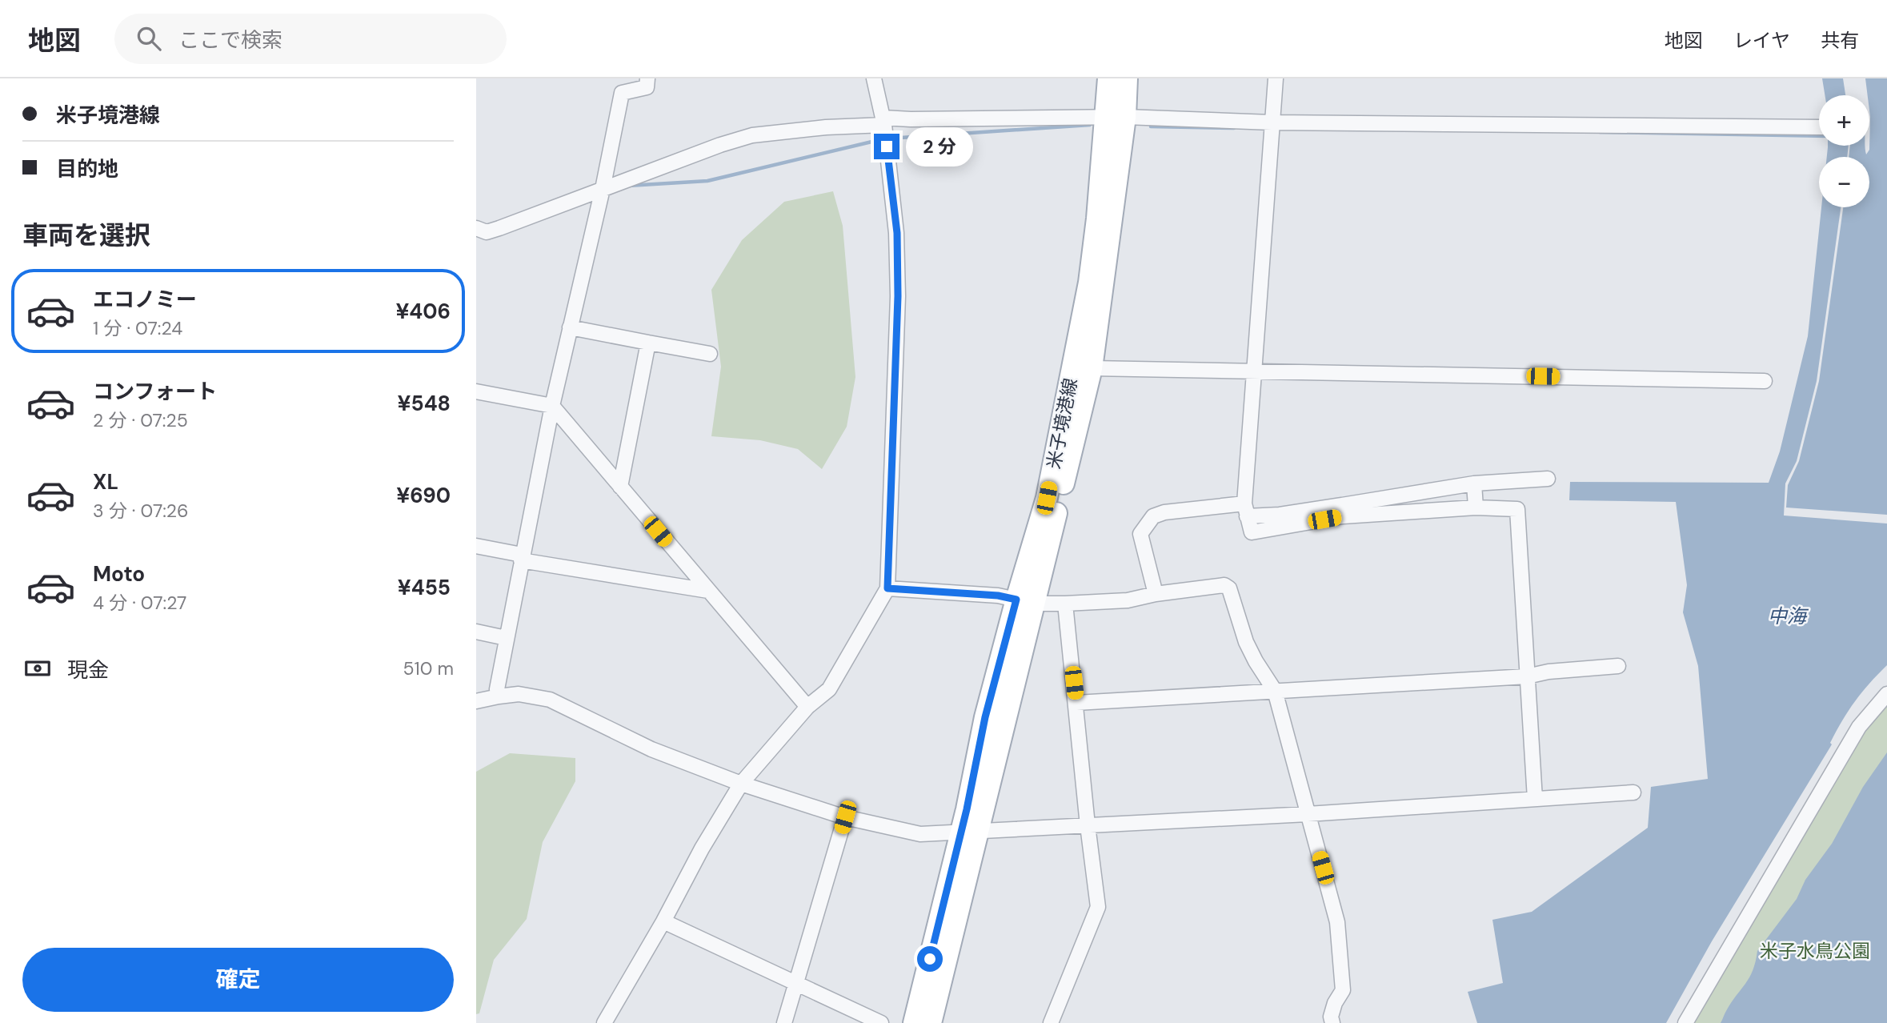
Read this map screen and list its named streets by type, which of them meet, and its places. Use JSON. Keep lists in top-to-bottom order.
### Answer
{
  "streets": {
    "main road": ["米子境港線"]
  },
  "water": ["中海"],
  "parks": ["米子水鳥公園"],
  "page": {
    "header": "地図",
    "search": "ここで検索",
    "nav": ["地図", "レイヤ", "共有"],
    "banner": ["米子境港線", "目的地"],
    "map_buttons": ["+", "−"],
    "bubble": "2 分",
    "heading": "車両を選択",
    "list": [
      {
        "name": "エコノミー",
        "note": "1 分 · 07:24",
        "value": "¥406"
      },
      {
        "name": "コンフォート",
        "note": "2 分 · 07:25",
        "value": "¥548"
      },
      {
        "name": "XL",
        "note": "3 分 · 07:26",
        "value": "¥690"
      },
      {
        "name": "Moto",
        "note": "4 分 · 07:27",
        "value": "¥455"
      }
    ],
    "pay": ["現金", "510 m"],
    "buttons": "確定"
  }
}
